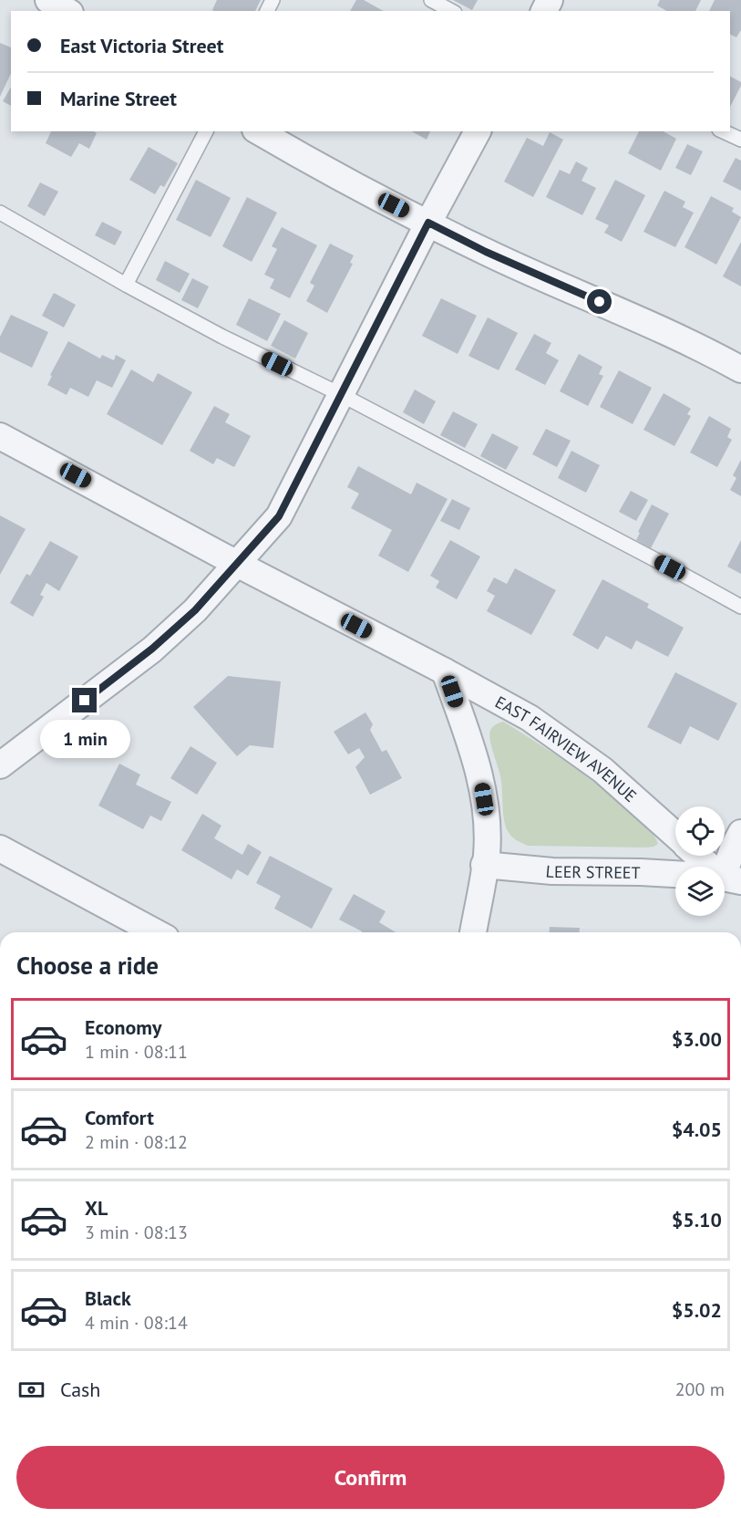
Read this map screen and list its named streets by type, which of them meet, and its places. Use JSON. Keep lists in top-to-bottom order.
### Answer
{
  "streets": {
    "street": ["EAST FAIRVIEW AVENUE", "LEER STREET"]
  },
  "page": {
    "banner": ["East Victoria Street", "Marine Street"],
    "bubble": "1 min",
    "heading": "Choose a ride",
    "list": [
      {
        "name": "Economy",
        "note": "1 min · 08:11",
        "value": "$3.00"
      },
      {
        "name": "Comfort",
        "note": "2 min · 08:12",
        "value": "$4.05"
      },
      {
        "name": "XL",
        "note": "3 min · 08:13",
        "value": "$5.10"
      },
      {
        "name": "Black",
        "note": "4 min · 08:14",
        "value": "$5.02"
      }
    ],
    "pay": ["Cash", "200 m"],
    "buttons": "Confirm"
  }
}
